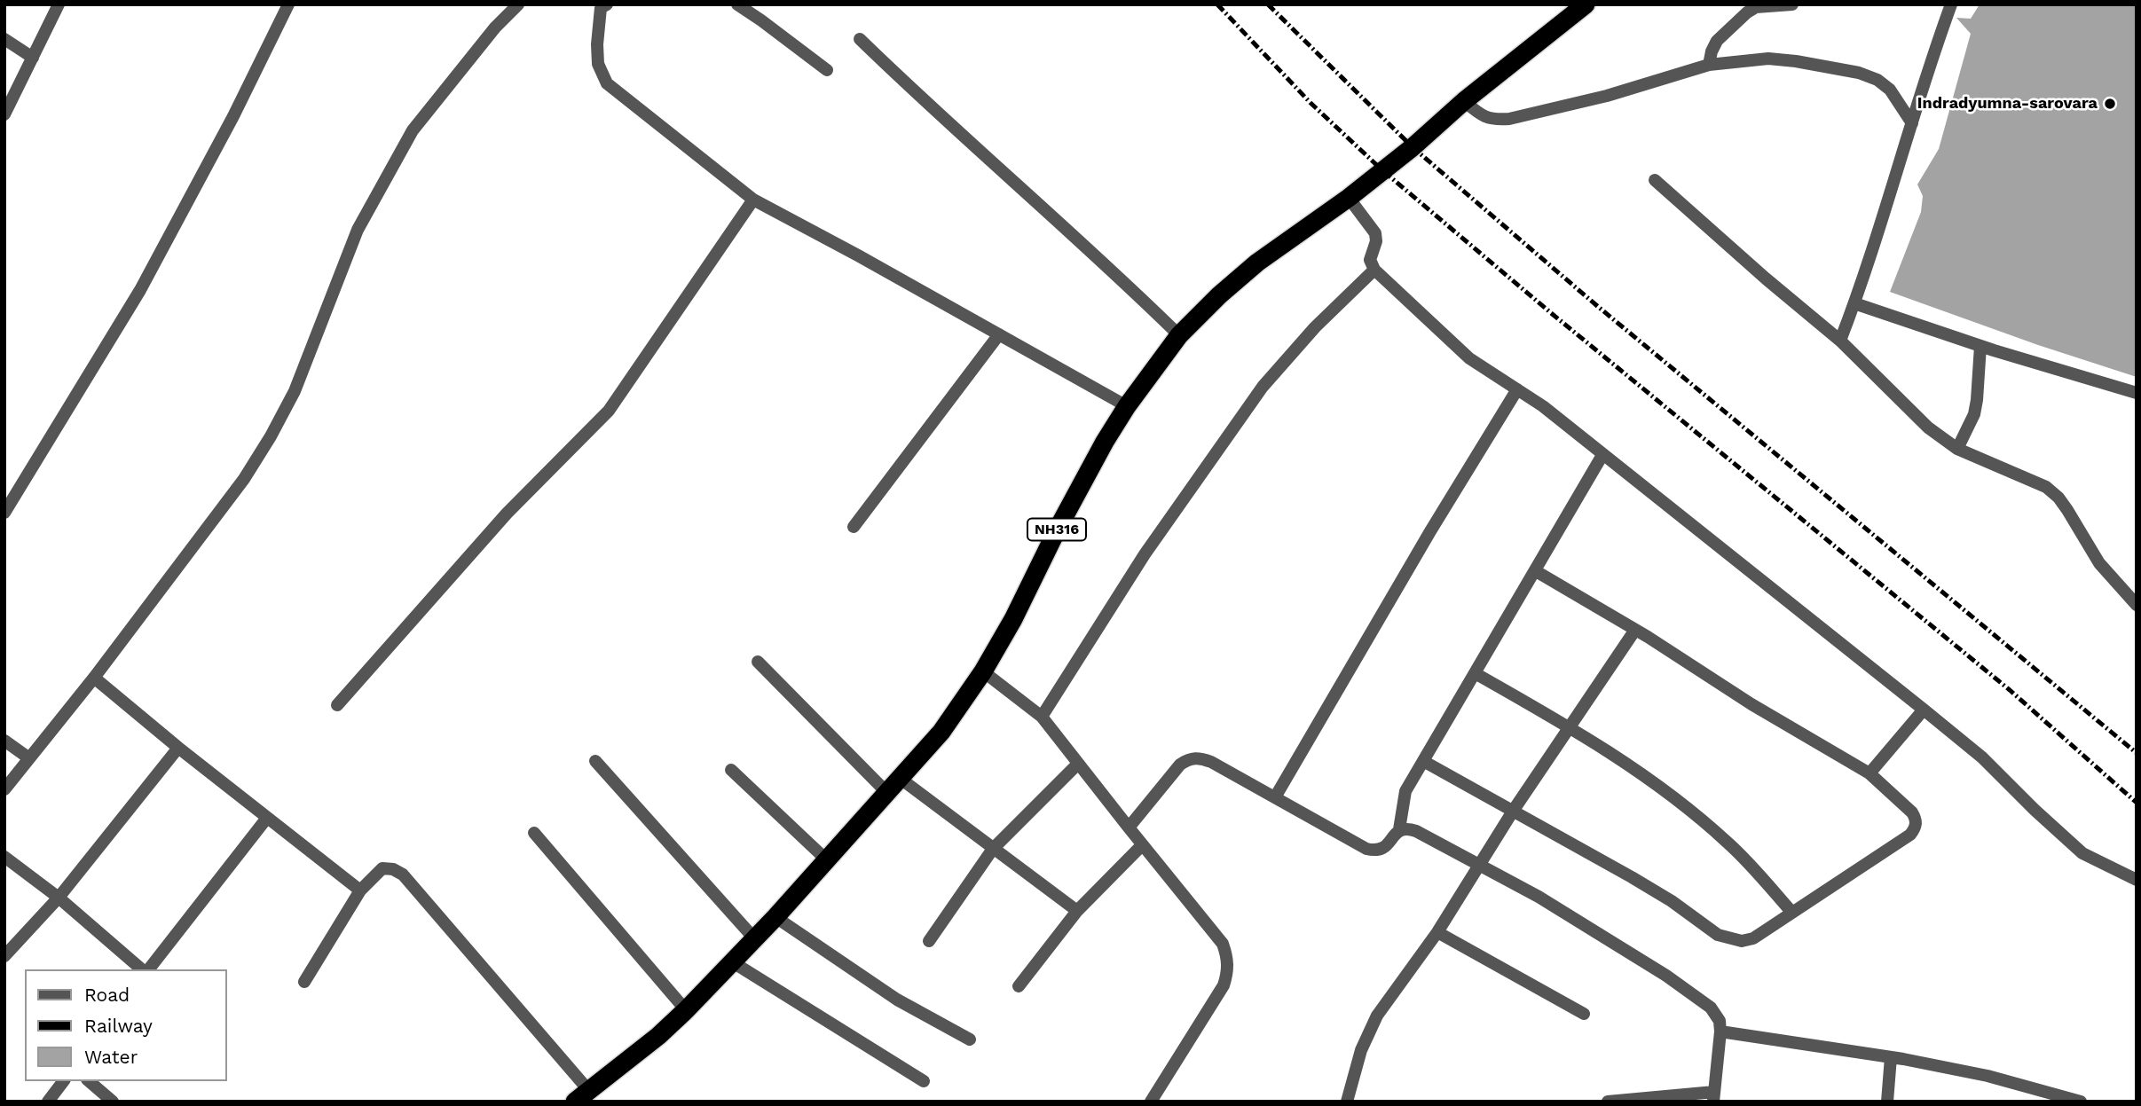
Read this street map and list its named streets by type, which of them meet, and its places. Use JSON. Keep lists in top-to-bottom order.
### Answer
{
  "streets": {
    "highway": ["NH316"]
  },
  "places": ["Indradyumna-sarovara"],
  "legend": ["Road", "Railway", "Water"]
}
